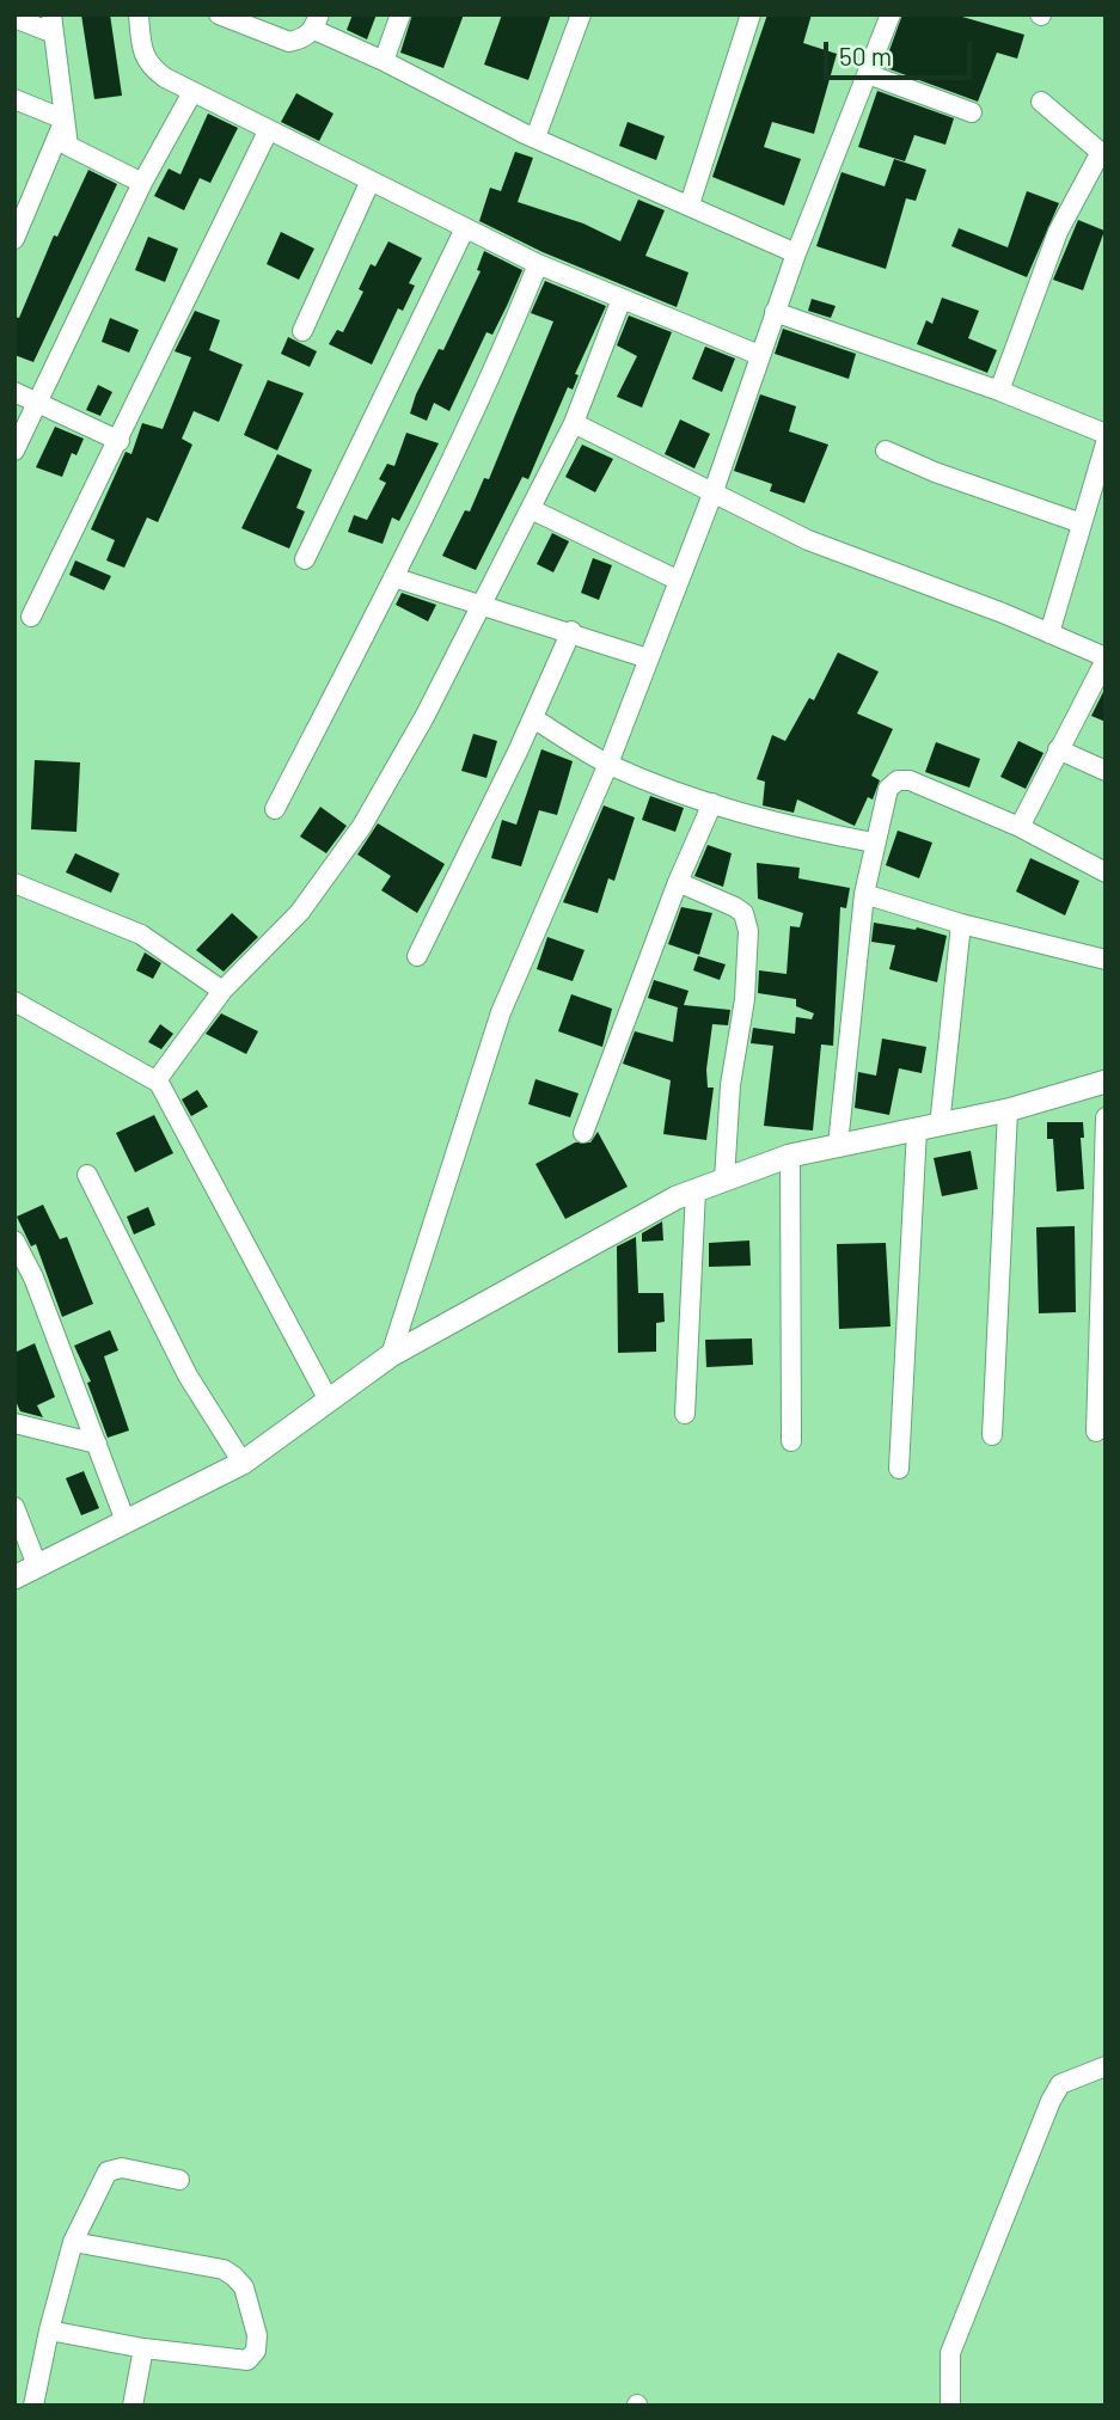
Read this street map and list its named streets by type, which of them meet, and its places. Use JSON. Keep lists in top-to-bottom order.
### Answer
{
  "scale_bar": "50 m"
}
